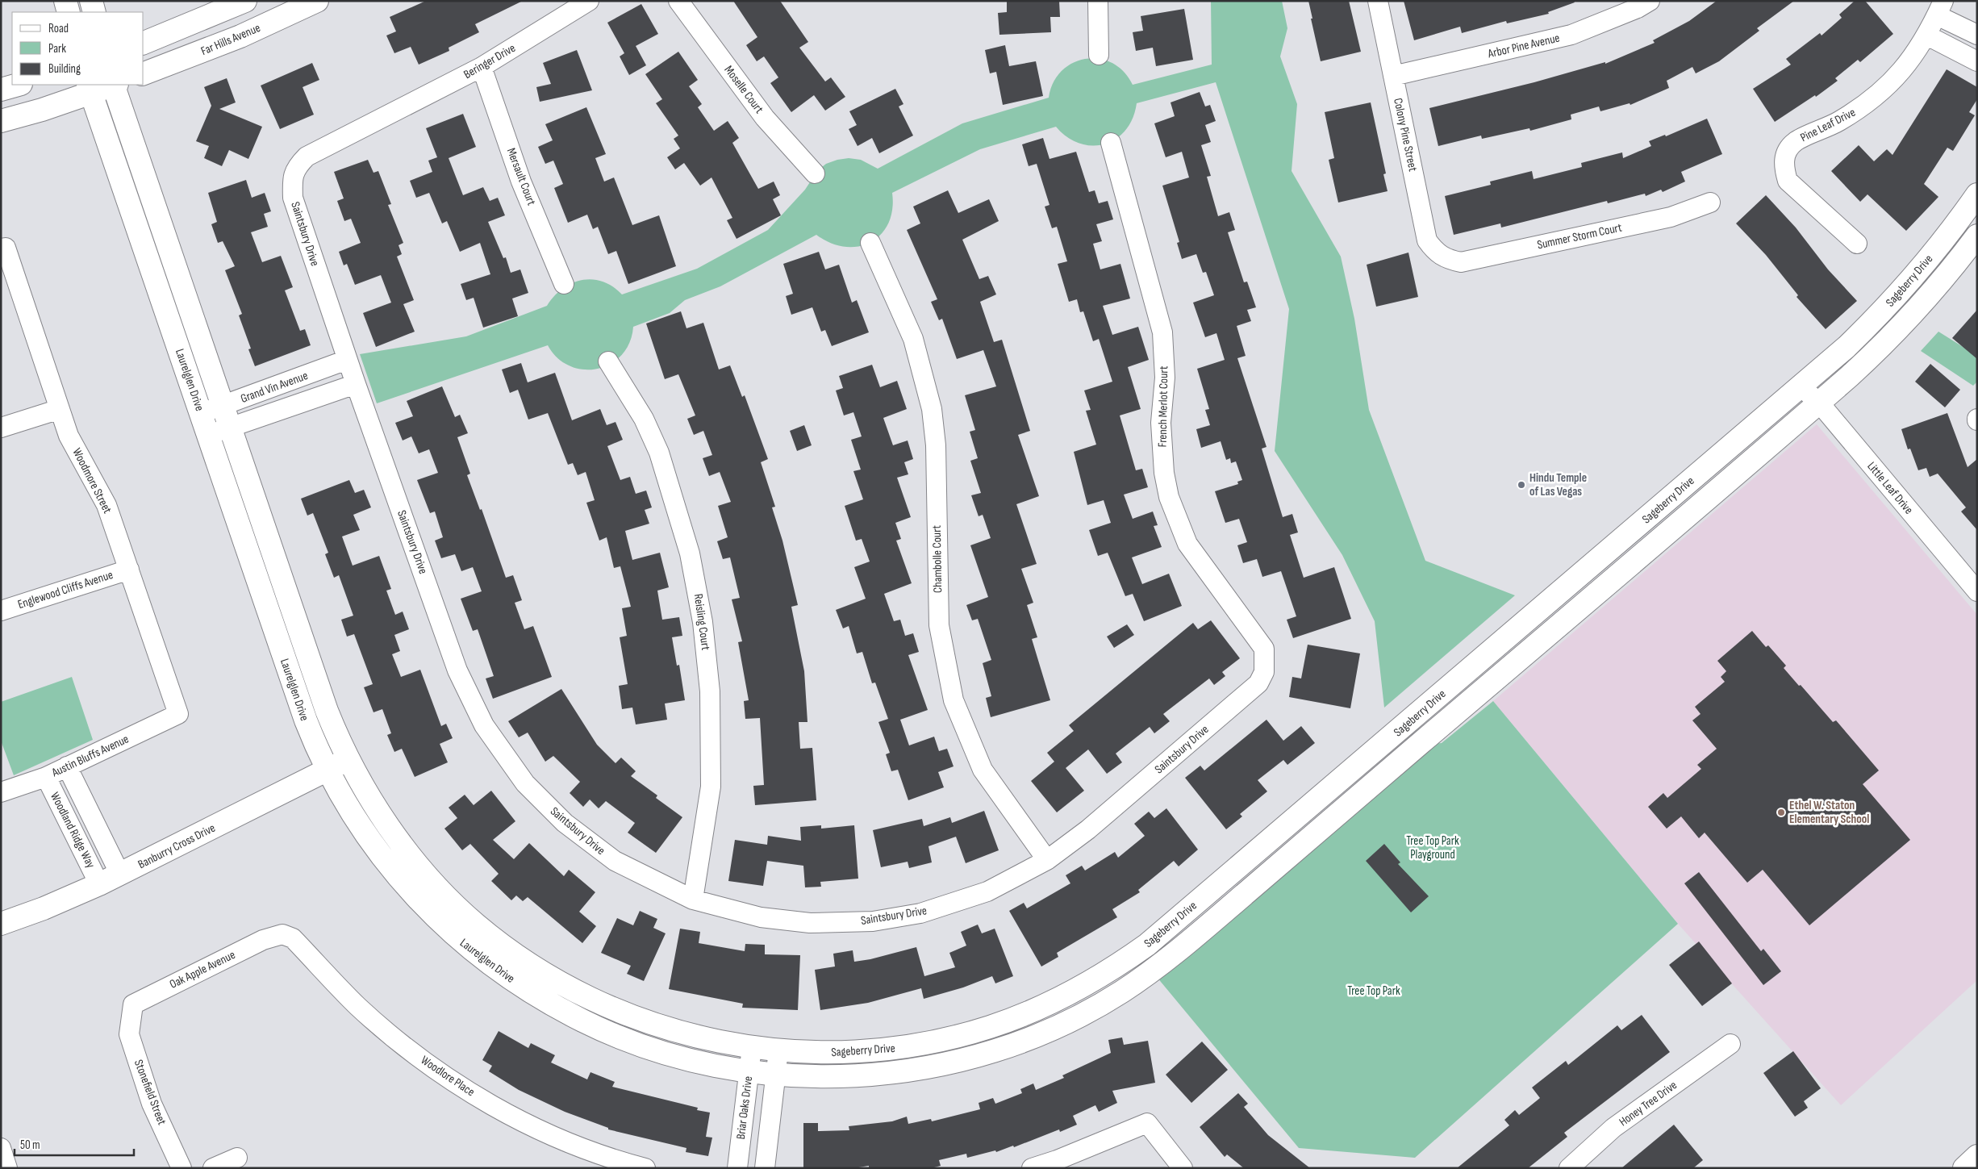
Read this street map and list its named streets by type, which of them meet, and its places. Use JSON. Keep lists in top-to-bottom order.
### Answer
{
  "streets": {
    "main road": [
      "Far Hills Avenue",
      "Sageberry Drive",
      "Laurelglen Drive",
      "Banburry Cross Drive"
    ],
    "street": [
      "Arbor Pine Avenue",
      "Beringer Drive",
      "Moselle Court",
      "Pine Leaf Drive",
      "Colony Pine Street",
      "Mersault Court",
      "Saintsbury Drive",
      "Summer Storm Court",
      "Grand Vin Avenue",
      "French Merlot Court",
      "Woodmore Street",
      "Little Leaf Drive",
      "Chambolle Court",
      "Englewood Cliffs Avenue",
      "Reisling Court",
      "Austin Bluffs Avenue",
      "Woodland Ridge Way",
      "Oak Apple Avenue",
      "Woodlore Place",
      "Stonefield Street",
      "Honey Tree Drive",
      "Briar Oaks Drive"
    ]
  },
  "crossings": [
    ["Arbor Pine Avenue", "Colony Pine Street"],
    ["Beringer Drive", "Mersault Court"],
    ["Beringer Drive", "Saintsbury Drive"],
    ["Colony Pine Street", "Summer Storm Court"],
    ["Saintsbury Drive", "Grand Vin Avenue"],
    ["Saintsbury Drive", "French Merlot Court"],
    ["Saintsbury Drive", "Chambolle Court"],
    ["Saintsbury Drive", "Reisling Court"],
    ["Sageberry Drive", "Laurelglen Drive"],
    ["Sageberry Drive", "Little Leaf Drive"],
    ["Sageberry Drive", "Briar Oaks Drive"],
    ["Laurelglen Drive", "Grand Vin Avenue"],
    ["Laurelglen Drive", "Banburry Cross Drive"],
    ["Laurelglen Drive", "Briar Oaks Drive"],
    ["Woodmore Street", "Englewood Cliffs Avenue"],
    ["Woodmore Street", "Austin Bluffs Avenue"],
    ["Austin Bluffs Avenue", "Woodland Ridge Way"],
    ["Woodland Ridge Way", "Banburry Cross Drive"],
    ["Oak Apple Avenue", "Woodlore Place"],
    ["Oak Apple Avenue", "Stonefield Street"]
  ],
  "parks": ["Tree Top Park Playground", "Tree Top Park"],
  "places": ["Hindu Temple of Las Vegas", "Ethel W. Staton Elementary School"],
  "legend": ["Road", "Park", "Building"],
  "scale_bar": "50 m"
}
